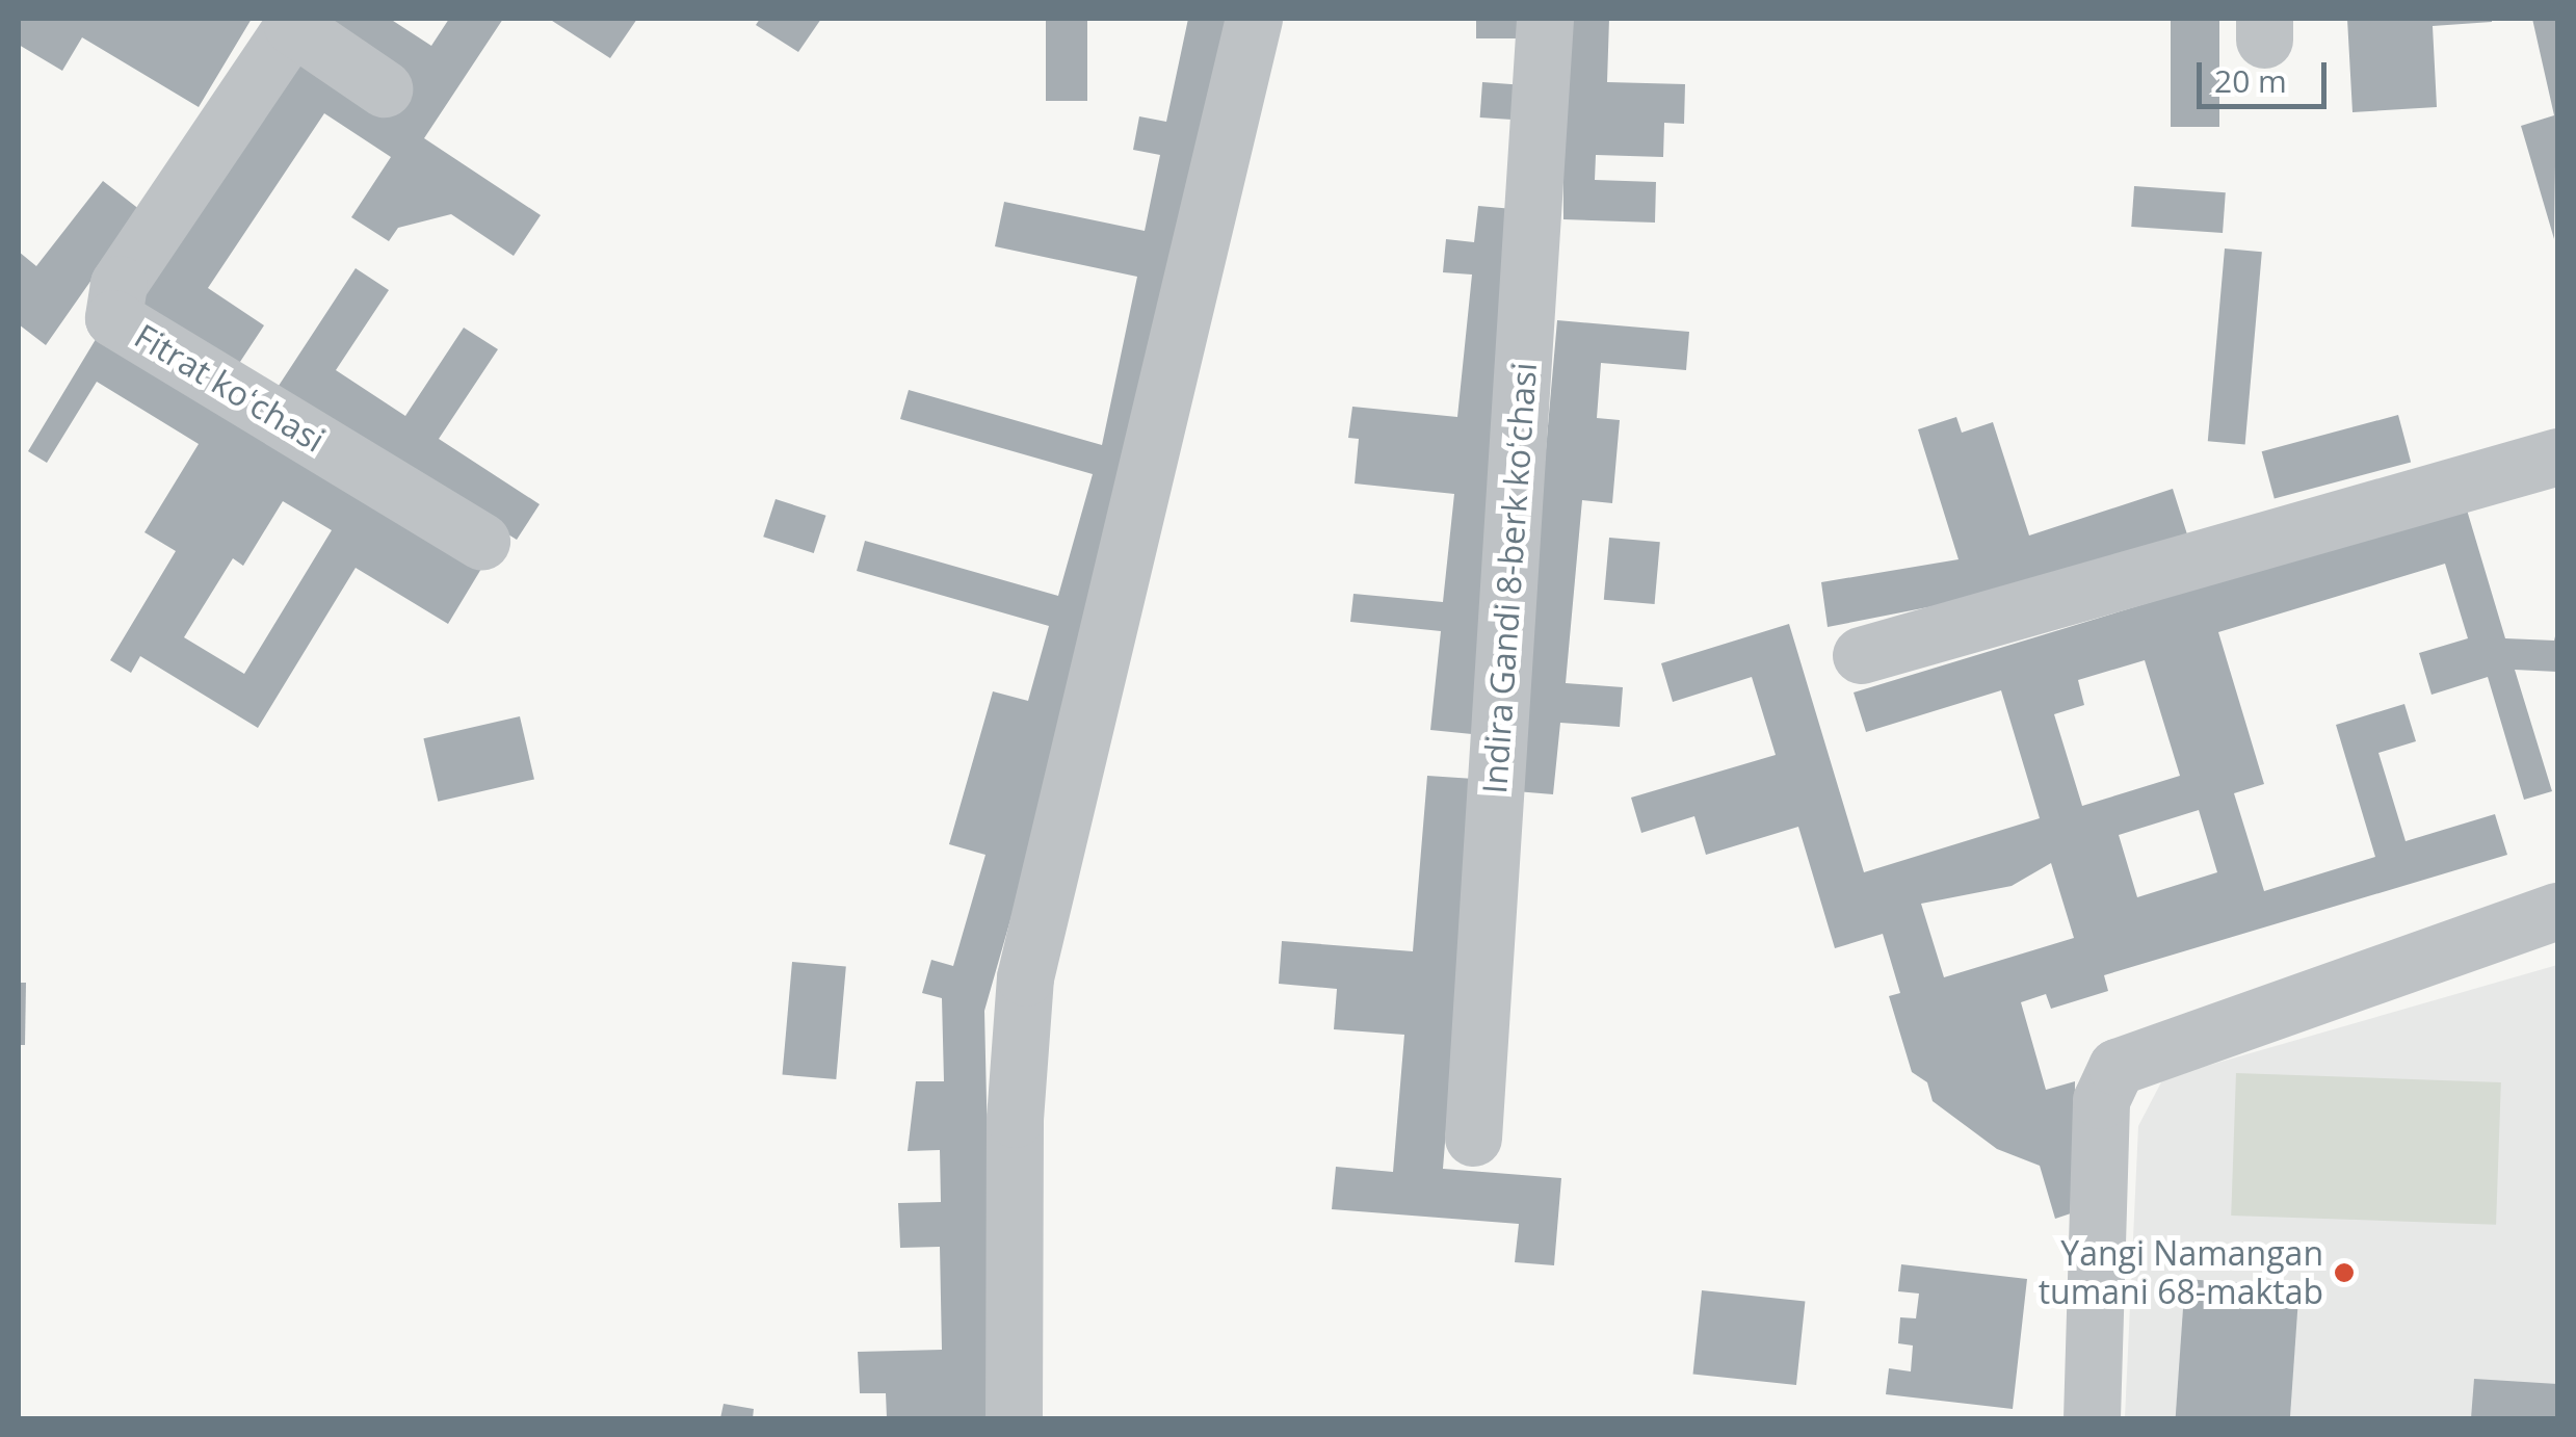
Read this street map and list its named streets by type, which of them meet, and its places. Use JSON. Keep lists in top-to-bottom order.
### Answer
{
  "streets": {
    "street": ["Fitrat koʻchasi", "Indira Gandi 8-berk koʻchasi"]
  },
  "places": ["Yangi Namangan tumani 68-maktab"],
  "scale_bar": "20 m"
}
